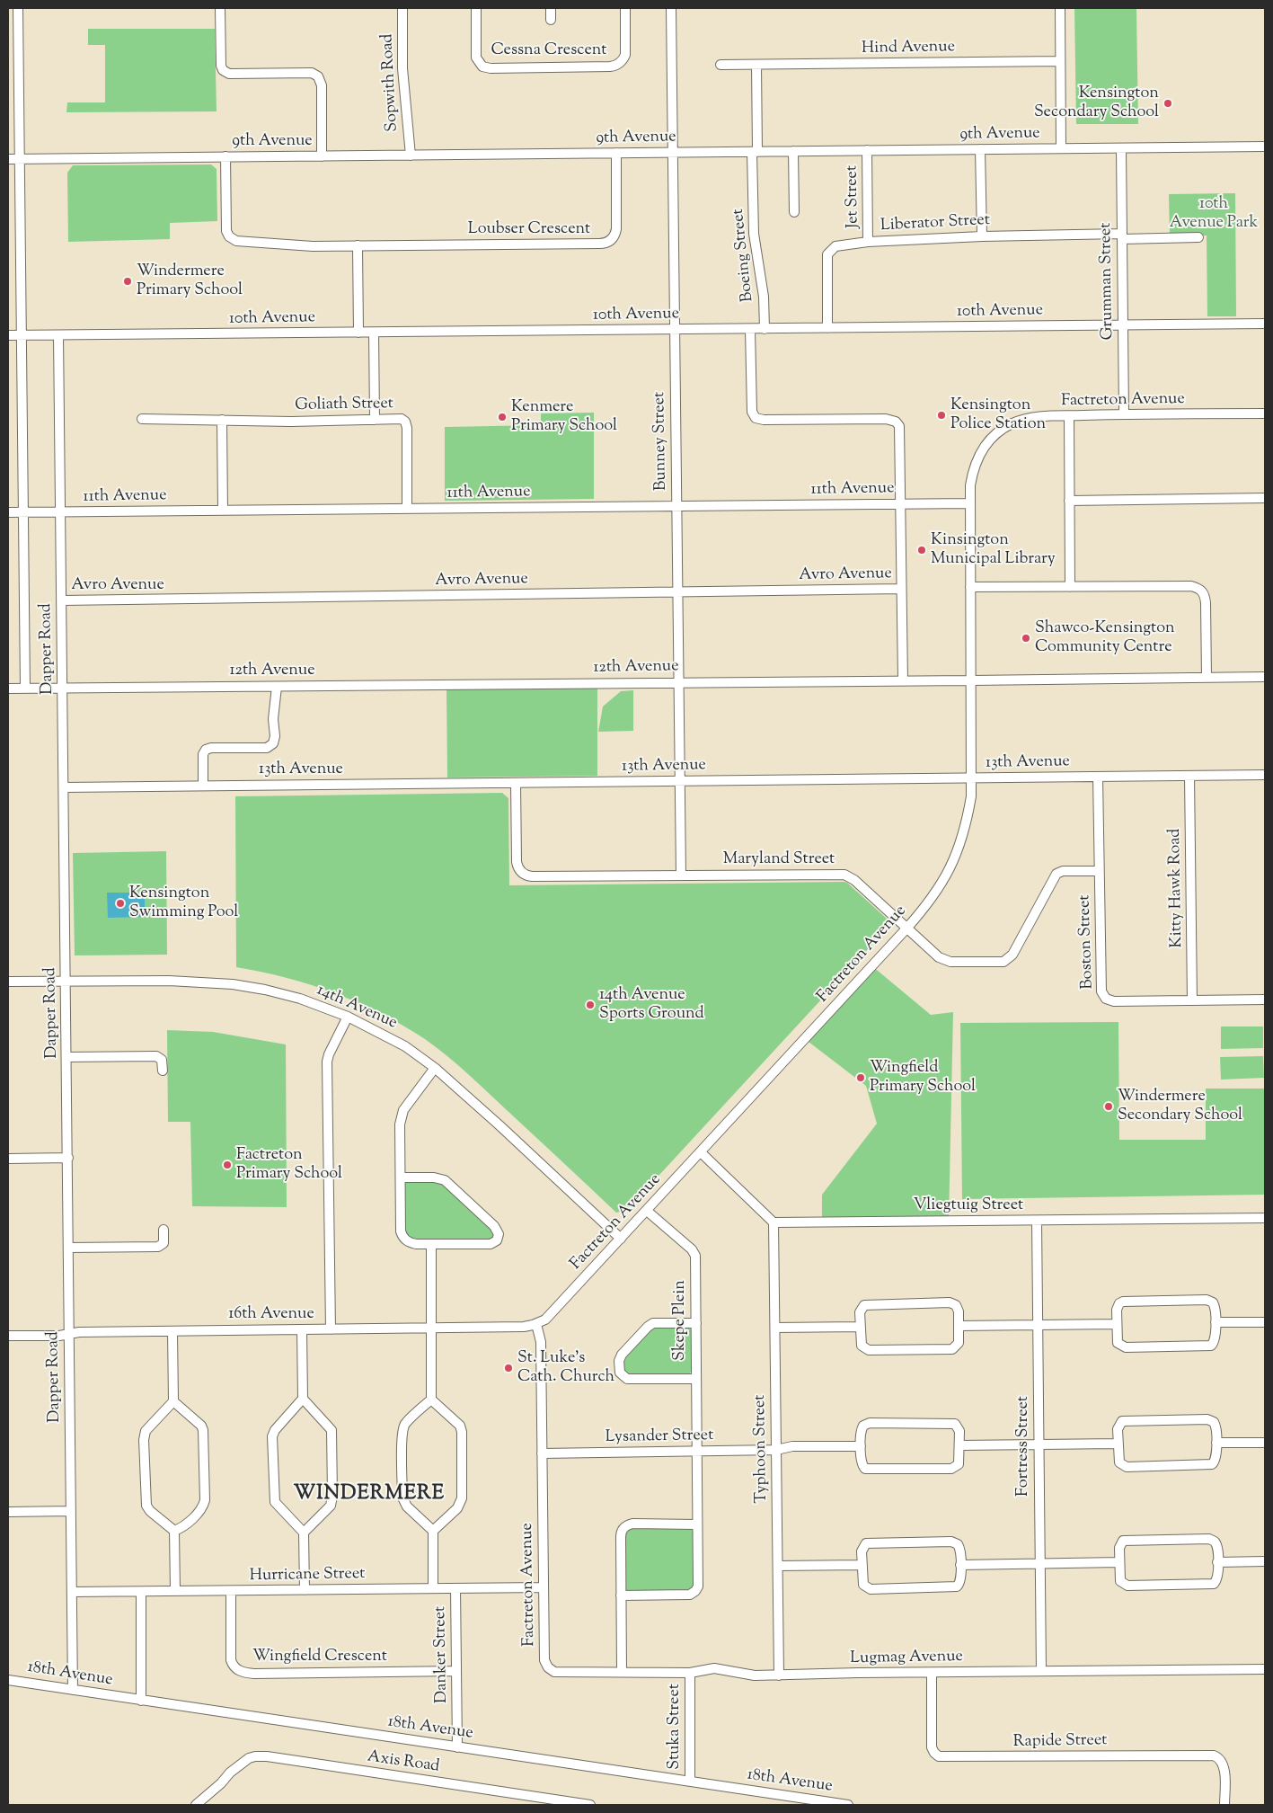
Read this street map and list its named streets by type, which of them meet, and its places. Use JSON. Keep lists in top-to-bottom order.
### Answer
{
  "streets": {
    "street": [
      "Hind Avenue",
      "Cessna Crescent",
      "Sopwith Road",
      "9th Avenue",
      "Jet Street",
      "Liberator Street",
      "Loubser Crescent",
      "Boeing Street",
      "Grumman Street",
      "10th Avenue",
      "Factreton Avenue",
      "Goliath Street",
      "Bunney Street",
      "11th Avenue",
      "Avro Avenue",
      "Dapper Road",
      "12th Avenue",
      "13th Avenue",
      "Maryland Street",
      "Kitty Hawk Road",
      "Boston Street",
      "14th Avenue",
      "Vliegtuig Street",
      "16th Avenue",
      "Skepe Plein",
      "Lysander Street",
      "Fortress Street",
      "Typhoon Street",
      "Hurricane Street",
      "Danker Street",
      "Wingfield Crescent",
      "Lugmag Avenue",
      "18th Avenue",
      "Stuka Street",
      "Rapide Street",
      "Axis Road"
    ]
  },
  "crossings": [
    ["Sopwith Road", "9th Avenue"],
    ["9th Avenue", "Jet Street"],
    ["9th Avenue", "Loubser Crescent"],
    ["9th Avenue", "Boeing Street"],
    ["9th Avenue", "Grumman Street"],
    ["9th Avenue", "Bunney Street"],
    ["Jet Street", "Liberator Street"],
    ["Liberator Street", "Grumman Street"],
    ["Liberator Street", "10th Avenue"],
    ["Boeing Street", "10th Avenue"],
    ["Grumman Street", "10th Avenue"],
    ["Grumman Street", "Factreton Avenue"],
    ["10th Avenue", "Bunney Street"],
    ["10th Avenue", "Dapper Road"],
    ["Factreton Avenue", "11th Avenue"],
    ["Factreton Avenue", "12th Avenue"],
    ["Factreton Avenue", "13th Avenue"],
    ["Factreton Avenue", "Maryland Street"],
    ["Factreton Avenue", "14th Avenue"],
    ["Factreton Avenue", "16th Avenue"],
    ["Factreton Avenue", "Skepe Plein"],
    ["Factreton Avenue", "Lysander Street"],
    ["Factreton Avenue", "Hurricane Street"],
    ["Factreton Avenue", "Lugmag Avenue"],
    ["Goliath Street", "11th Avenue"],
    ["Bunney Street", "11th Avenue"],
    ["Bunney Street", "Avro Avenue"],
    ["Bunney Street", "12th Avenue"],
    ["Bunney Street", "13th Avenue"],
    ["Bunney Street", "Maryland Street"],
    ["11th Avenue", "Dapper Road"],
    ["Avro Avenue", "Dapper Road"],
    ["Dapper Road", "12th Avenue"],
    ["Dapper Road", "13th Avenue"],
    ["Dapper Road", "14th Avenue"],
    ["Dapper Road", "16th Avenue"],
    ["Dapper Road", "Hurricane Street"],
    ["Dapper Road", "18th Avenue"],
    ["13th Avenue", "Maryland Street"],
    ["13th Avenue", "Kitty Hawk Road"],
    ["13th Avenue", "Boston Street"],
    ["Maryland Street", "Boston Street"],
    ["Kitty Hawk Road", "Boston Street"],
    ["Vliegtuig Street", "Fortress Street"],
    ["Vliegtuig Street", "Typhoon Street"],
    ["Skepe Plein", "Lysander Street"],
    ["Lysander Street", "Typhoon Street"],
    ["Fortress Street", "Lugmag Avenue"],
    ["Typhoon Street", "Lugmag Avenue"],
    ["Hurricane Street", "Danker Street"],
    ["Hurricane Street", "Wingfield Crescent"],
    ["Danker Street", "Wingfield Crescent"],
    ["Danker Street", "18th Avenue"],
    ["Lugmag Avenue", "Stuka Street"],
    ["Lugmag Avenue", "Rapide Street"],
    ["18th Avenue", "Stuka Street"]
  ],
  "districts": ["WINDERMERE"],
  "parks": ["10th Avenue Park"],
  "places": [
    "Kensington Secondary School",
    "Windermere Primary School",
    "Kensington Police Station",
    "Kenmere Primary School",
    "Kinsington Municipal Library",
    "Shawco-Kensington Community Centre",
    "Kensington Swimming Pool",
    "14th Avenue Sports Ground",
    "Wingfield Primary School",
    "Windermere Secondary School",
    "Factreton Primary School",
    "St. Luke's Cath. Church"
  ]
}
